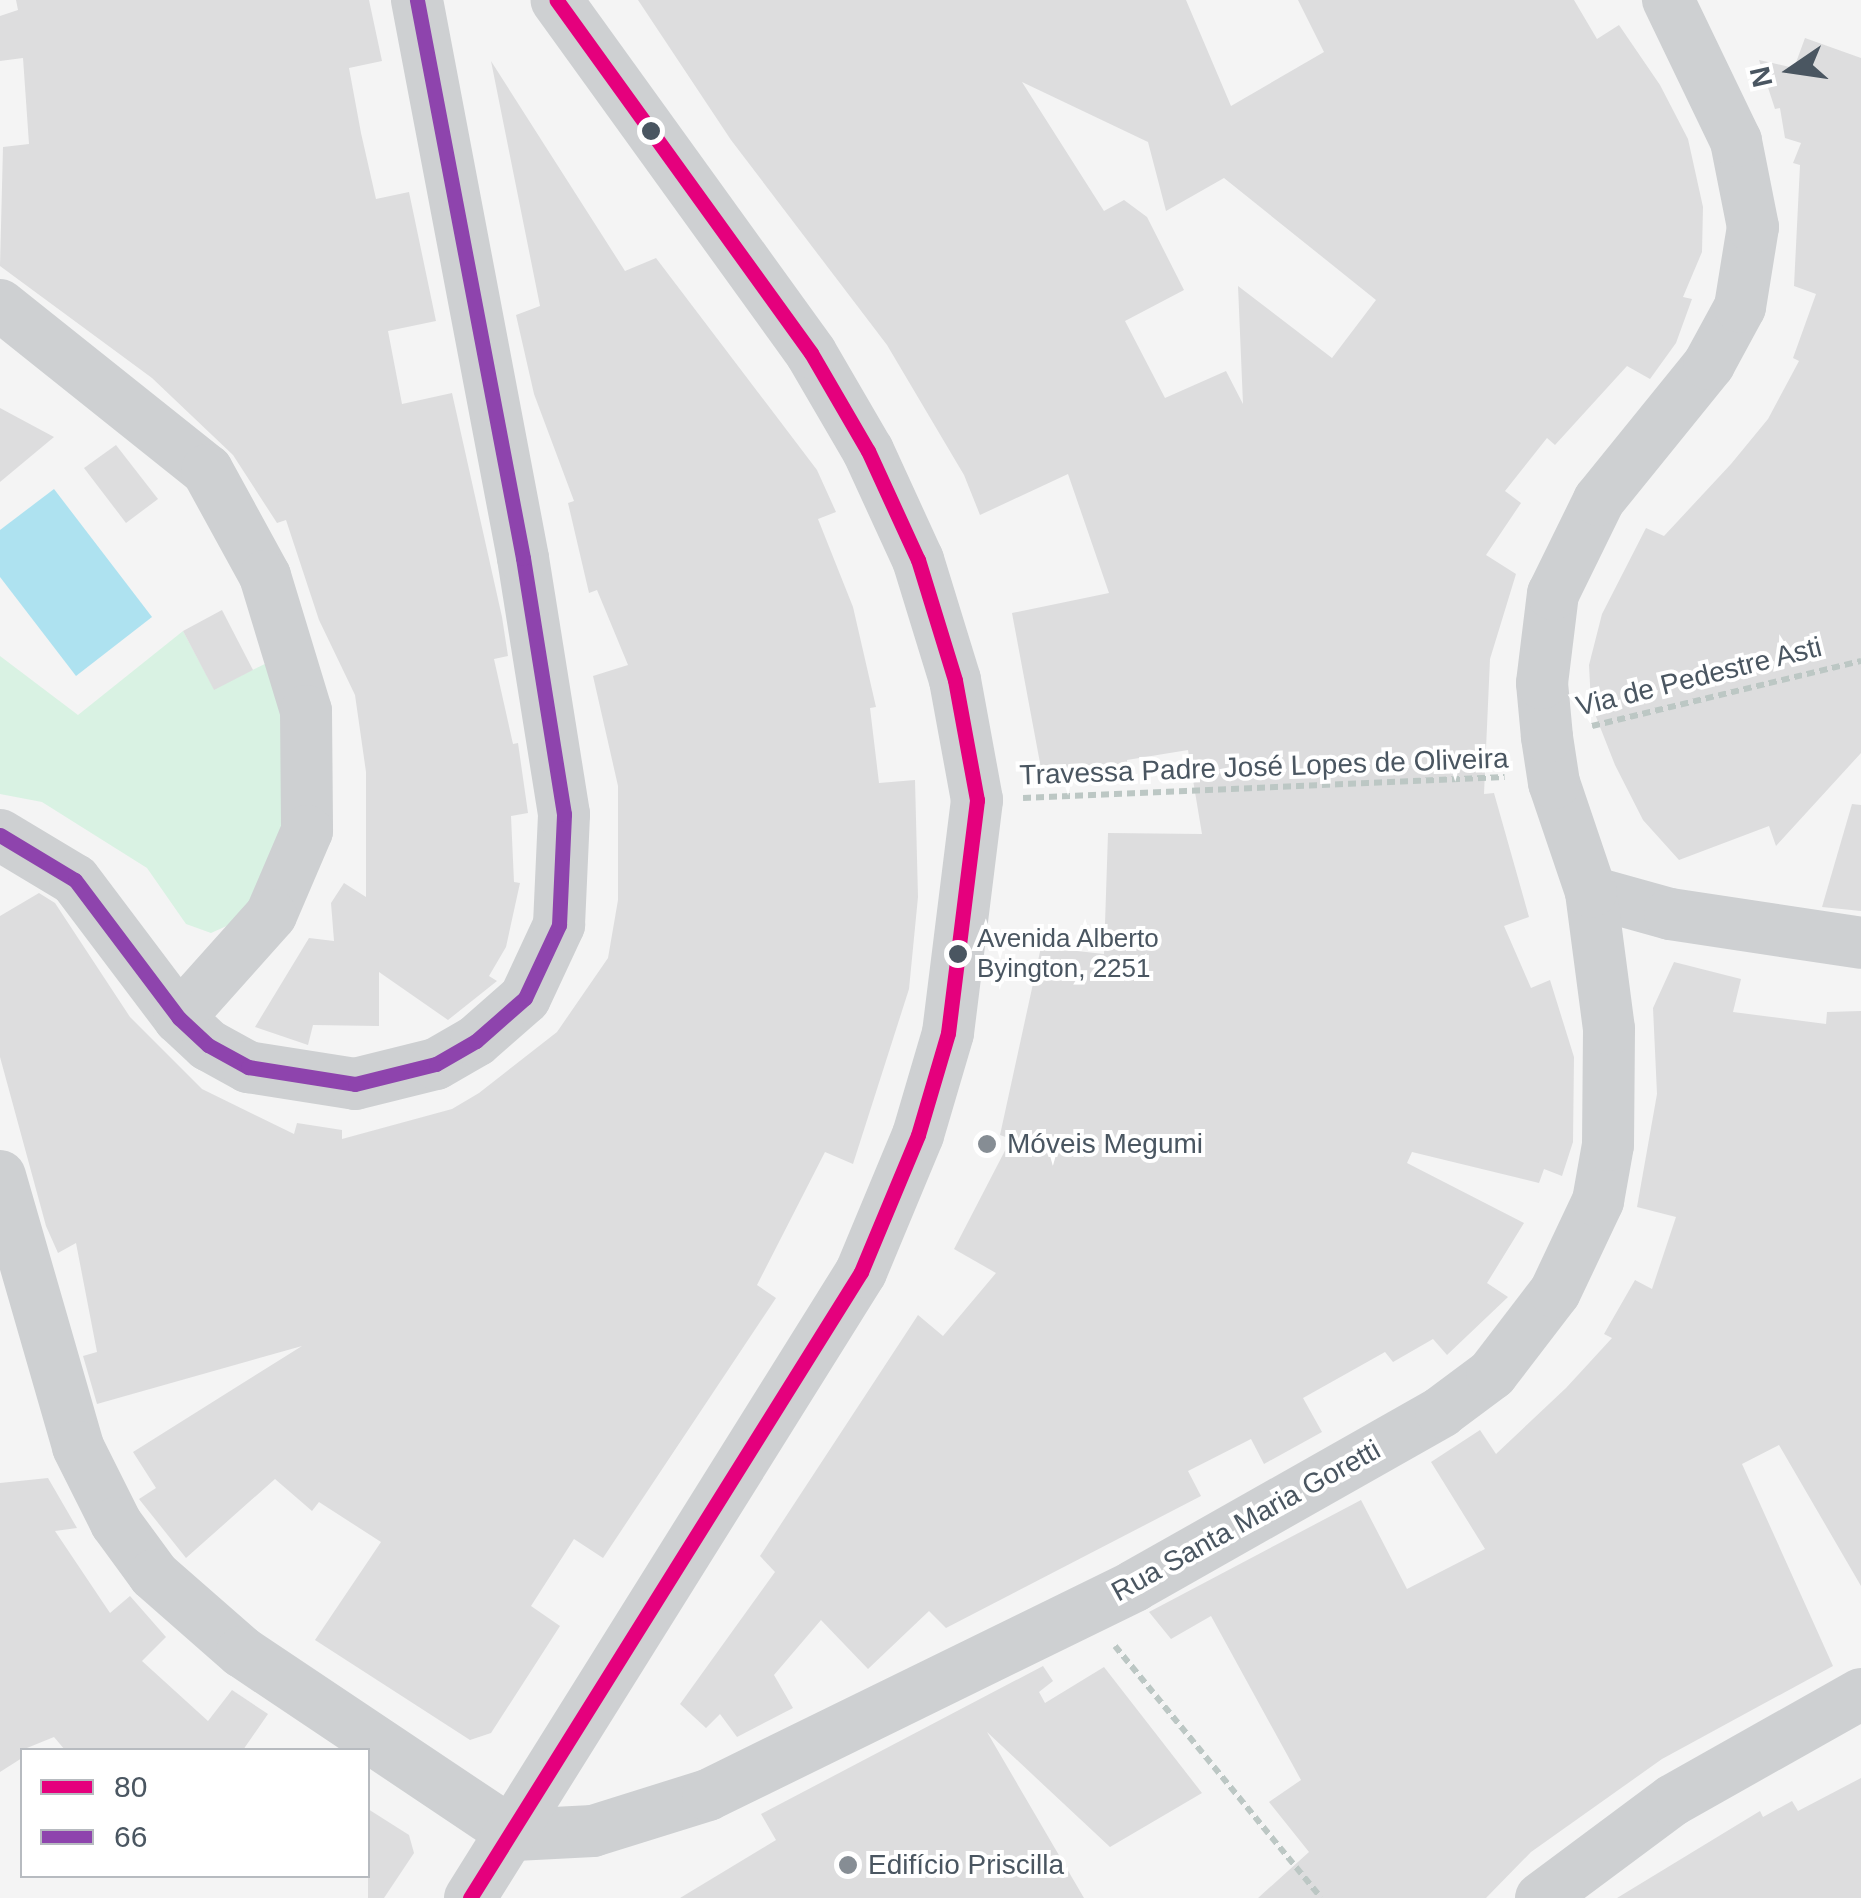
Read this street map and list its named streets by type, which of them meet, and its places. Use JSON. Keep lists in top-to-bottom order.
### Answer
{
  "streets": {
    "street": ["Rua Santa Maria Goretti"],
    "path": ["Via de Pedestre Asti", "Travessa Padre José Lopes de Oliveira"]
  },
  "crossings": [
    ["Via de Pedestre Asti", "Travessa Padre José Lopes de Oliveira"],
    ["Via de Pedestre Asti", "Rua Santa Maria Goretti"],
    ["Travessa Padre José Lopes de Oliveira", "Rua Santa Maria Goretti"]
  ],
  "places": ["Avenida Alberto Byington, 2251", "Móveis Megumi", "Edifício Priscilla"],
  "lines": ["transit line 80", "transit line 66"],
  "legend": ["80", "66"],
  "north": "left"
}
